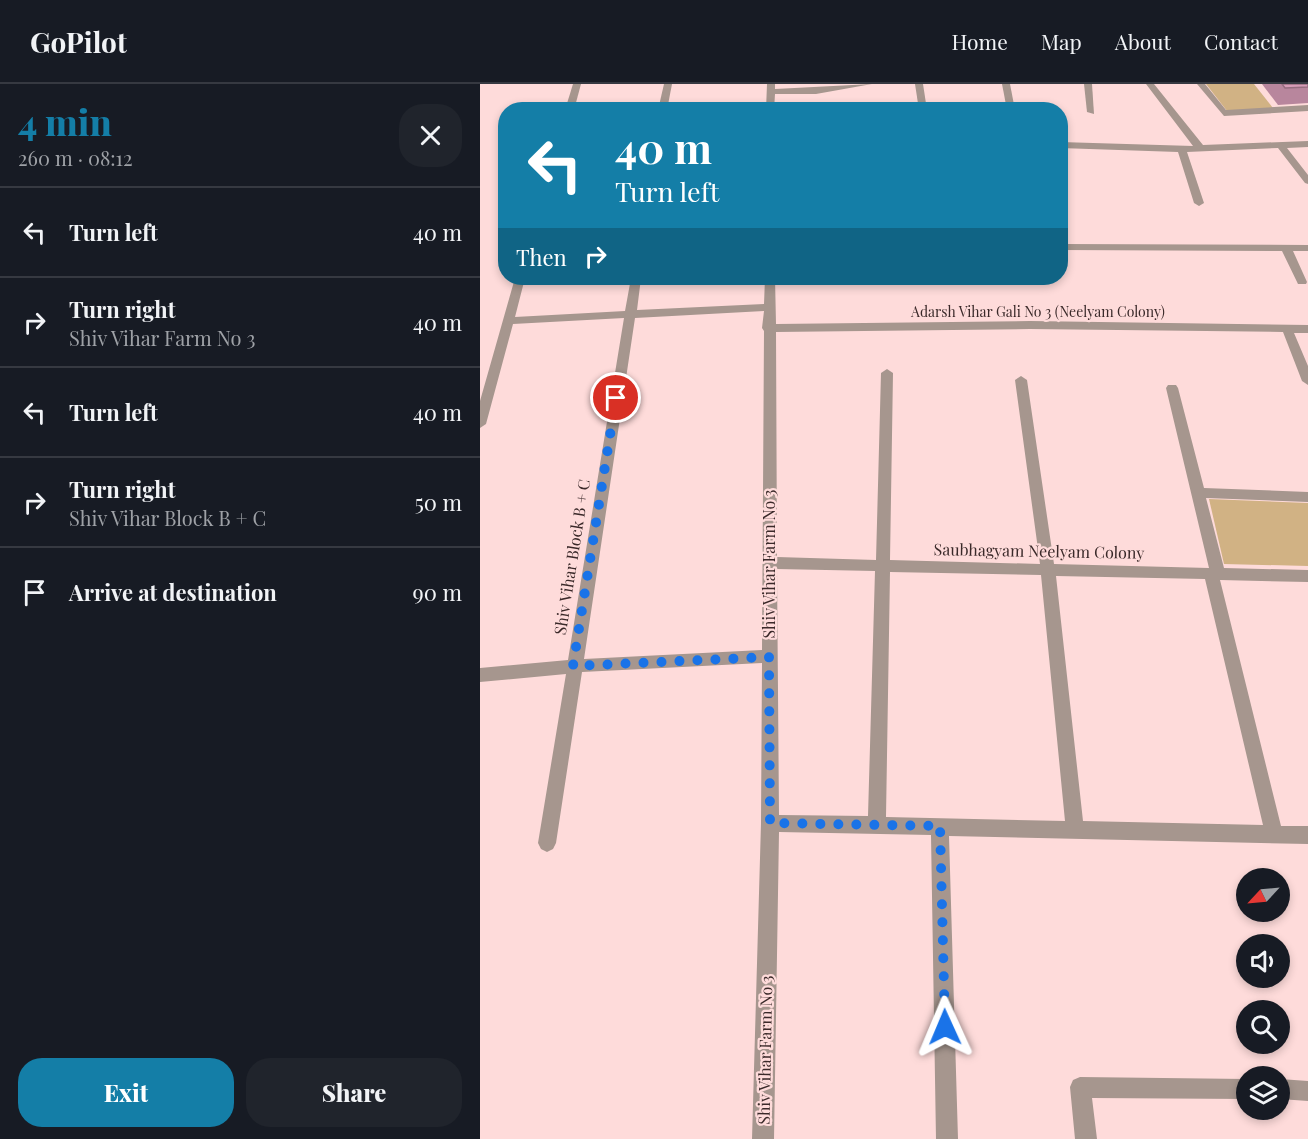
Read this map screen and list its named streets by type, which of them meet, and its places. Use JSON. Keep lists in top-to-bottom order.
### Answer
{
  "streets": {
    "street": [
      "Adarsh Vihar Gali No 3 (Neelyam Colony)",
      "Saubhagyam Neelyam Colony",
      "Shiv Vihar Block B + C",
      "Shiv Vihar Farm No 3"
    ]
  },
  "crossings": [
    ["Adarsh Vihar Gali No 3 (Neelyam Colony)", "Shiv Vihar Farm No 3"],
    ["Saubhagyam Neelyam Colony", "Shiv Vihar Farm No 3"]
  ],
  "north": "bottom left",
  "page": {
    "header": "GoPilot",
    "nav": [
      "Home",
      "Map",
      "About",
      "Contact"
    ],
    "heading": ["4 min", "260 m · 08:12"],
    "turn": ["40 m", "Turn left"],
    "list": [
      {
        "name": "Turn left",
        "value": "40 m"
      },
      {
        "name": "Turn right",
        "note": "Shiv Vihar Farm No 3",
        "value": "40 m"
      },
      {
        "name": "Turn left",
        "value": "40 m"
      },
      {
        "name": "Turn right",
        "note": "Shiv Vihar Block B + C",
        "value": "50 m"
      },
      {
        "name": "Arrive at destination",
        "value": "90 m"
      }
    ],
    "then": "Then",
    "buttons": ["Exit", "Share"]
  }
}
